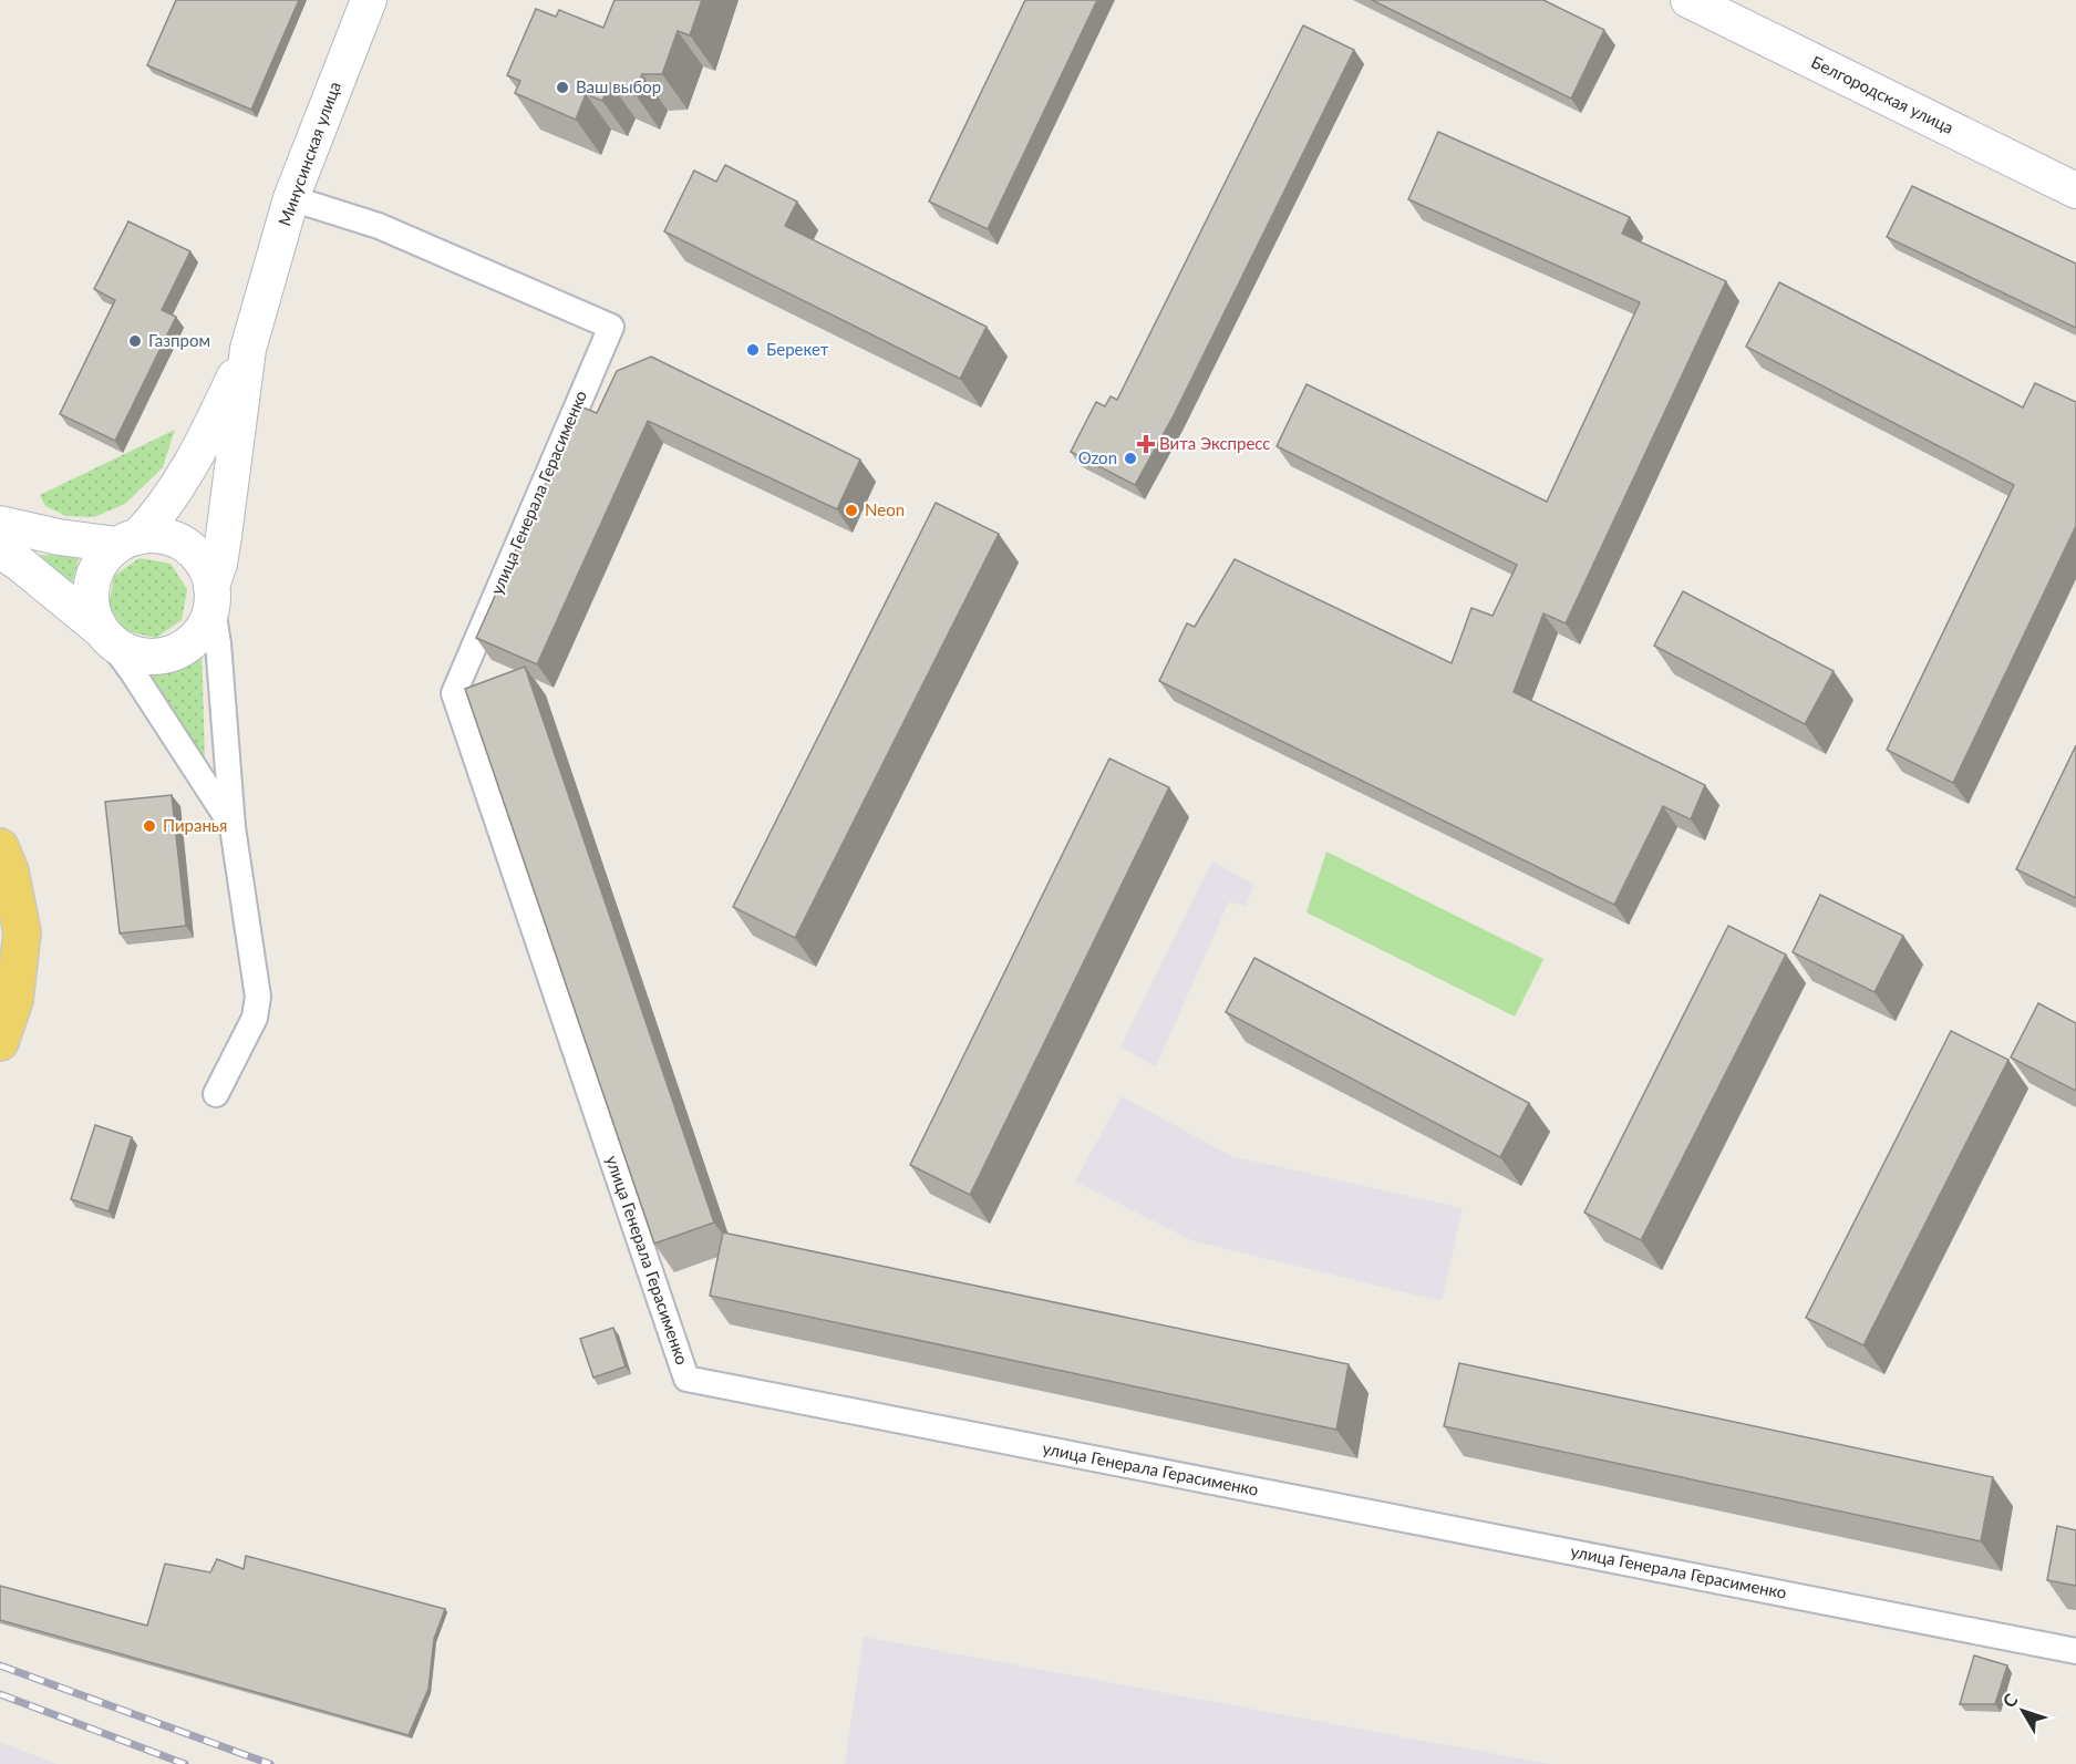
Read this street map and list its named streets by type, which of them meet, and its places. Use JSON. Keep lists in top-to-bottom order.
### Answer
{
  "streets": {
    "main road": ["Белгородская улица", "Минусинская улица"],
    "street": ["улица Генерала Герасименко"]
  },
  "crossings": [
    ["Минусинская улица", "улица Генерала Герасименко"]
  ],
  "places": {
    "other": [
      "Ваш выбор",
      "Газпром",
      "Берекет",
      "Ozon",
      "Neon",
      "Пиранья"
    ],
    "health": ["Вита Экспресс"]
  },
  "north": "top left"
}
